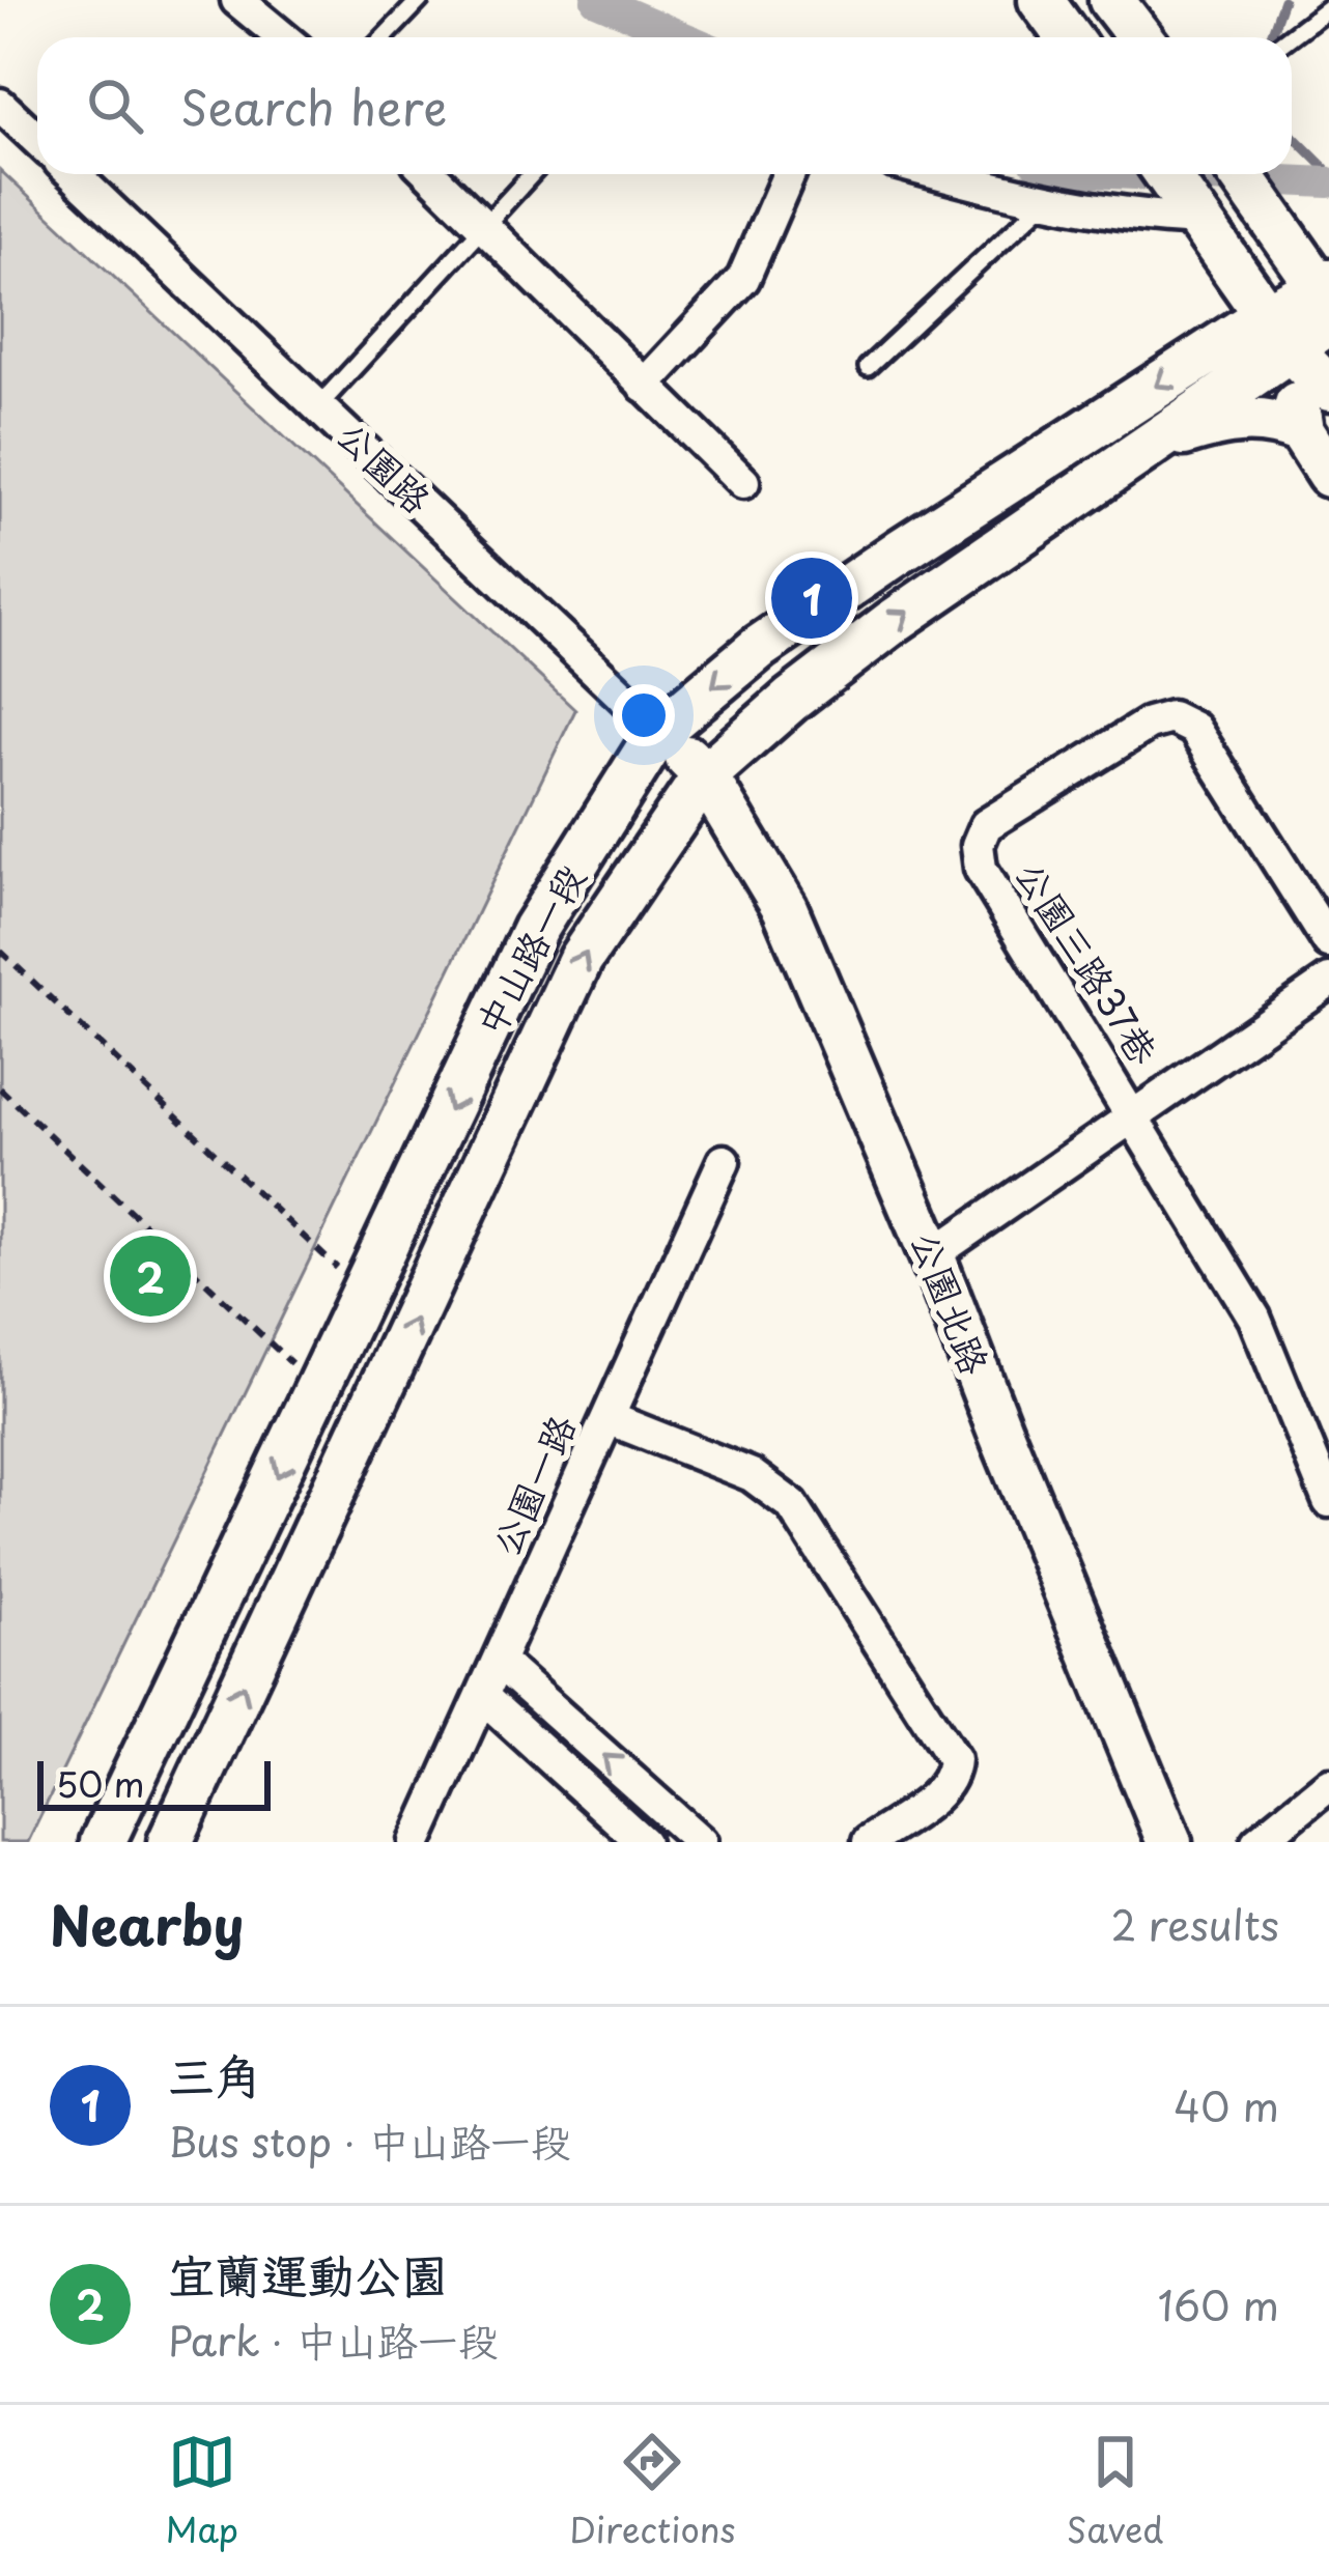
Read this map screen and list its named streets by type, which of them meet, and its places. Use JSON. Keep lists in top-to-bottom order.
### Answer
{
  "streets": {
    "street": [
      "公園路",
      "中山路一段",
      "公園三路37巷",
      "公園北路",
      "公園一路"
    ]
  },
  "crossings": [
    ["公園路", "中山路一段"],
    ["公園路", "公園北路"],
    ["中山路一段", "公園北路"]
  ],
  "scale_bar": "50 m",
  "page": {
    "search": "Search here",
    "pins": ["1", "2"],
    "scale": "50 m",
    "heading": ["Nearby", "2 results"],
    "list": [
      {
        "mark": "1",
        "name": "三角",
        "note": "Bus stop · 中山路一段",
        "value": "40 m"
      },
      {
        "mark": "2",
        "name": "宜蘭運動公園",
        "note": "Park · 中山路一段",
        "value": "160 m"
      }
    ],
    "nav": ["Map", "Directions", "Saved"]
  }
}
